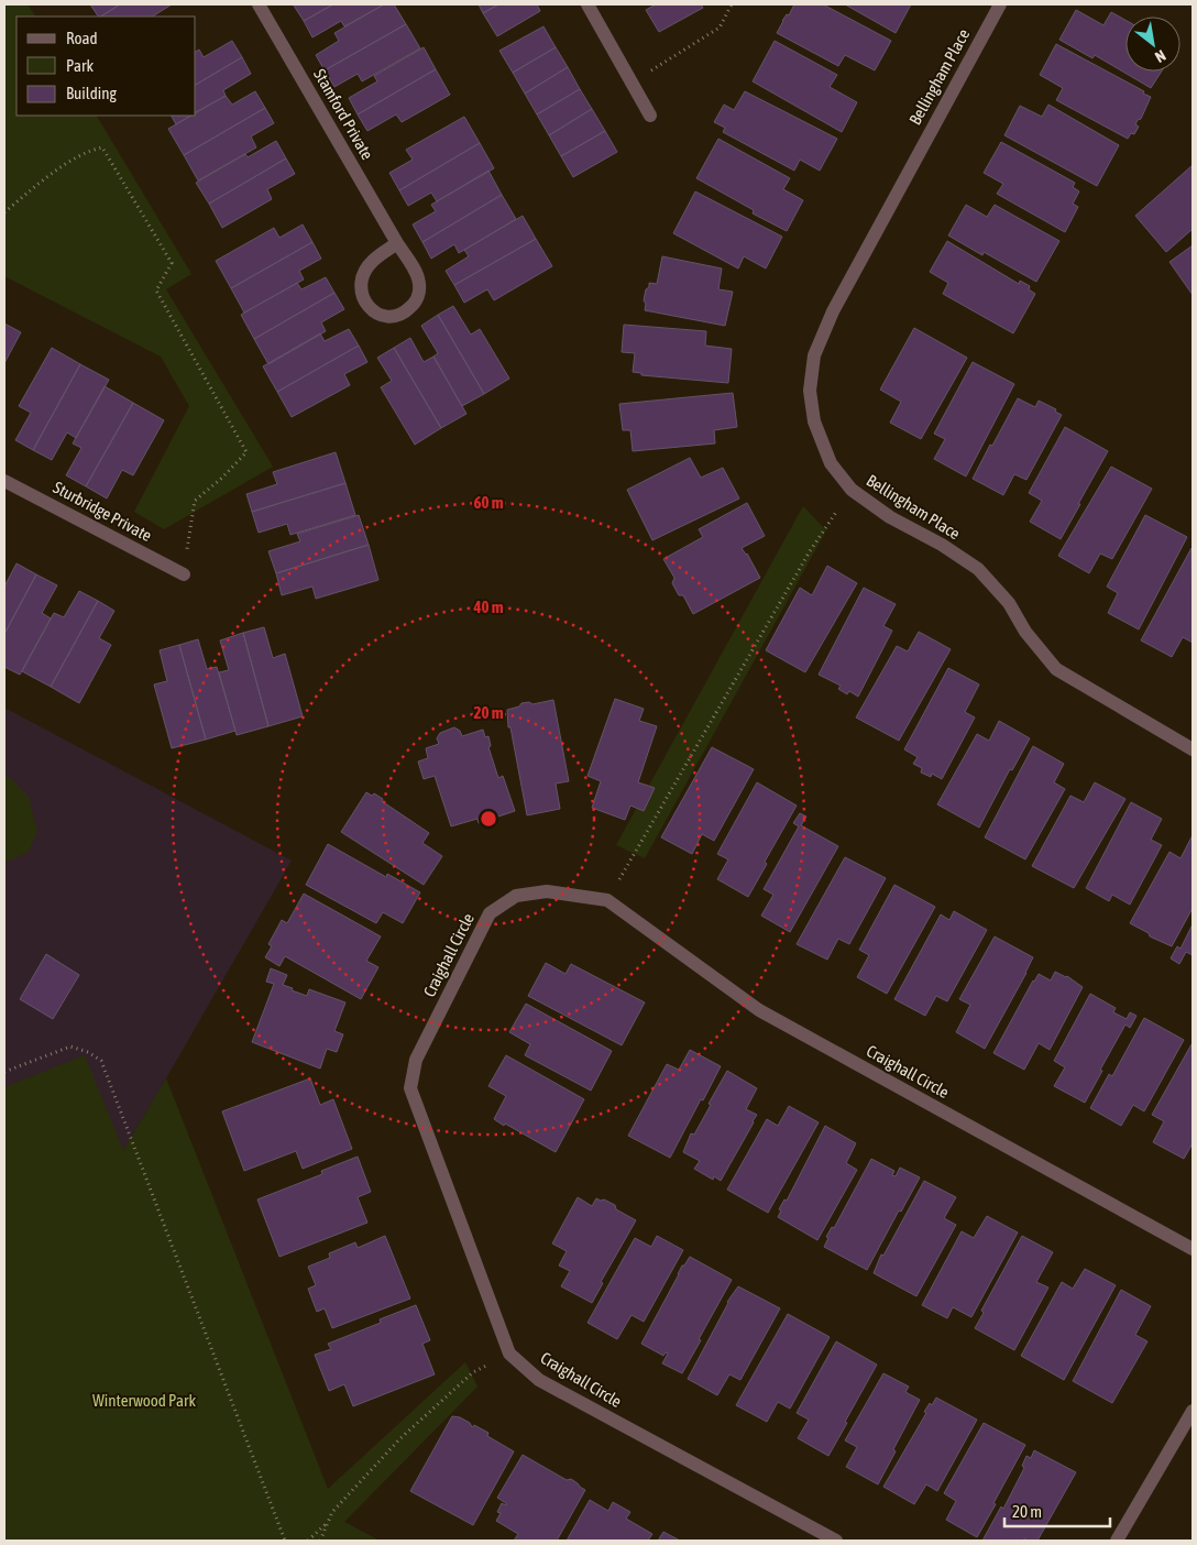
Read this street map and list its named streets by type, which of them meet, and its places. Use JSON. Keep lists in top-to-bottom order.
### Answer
{
  "streets": {
    "street": [
      "Bellingham Place",
      "Stamford Private",
      "Sturbridge Private",
      "Craighall Circle"
    ]
  },
  "parks": ["Winterwood Park"],
  "legend": ["Road", "Park", "Building"],
  "scale_bar": "20 m",
  "north": "bottom right",
  "rings": ["60 m", "40 m", "20 m"]
}
